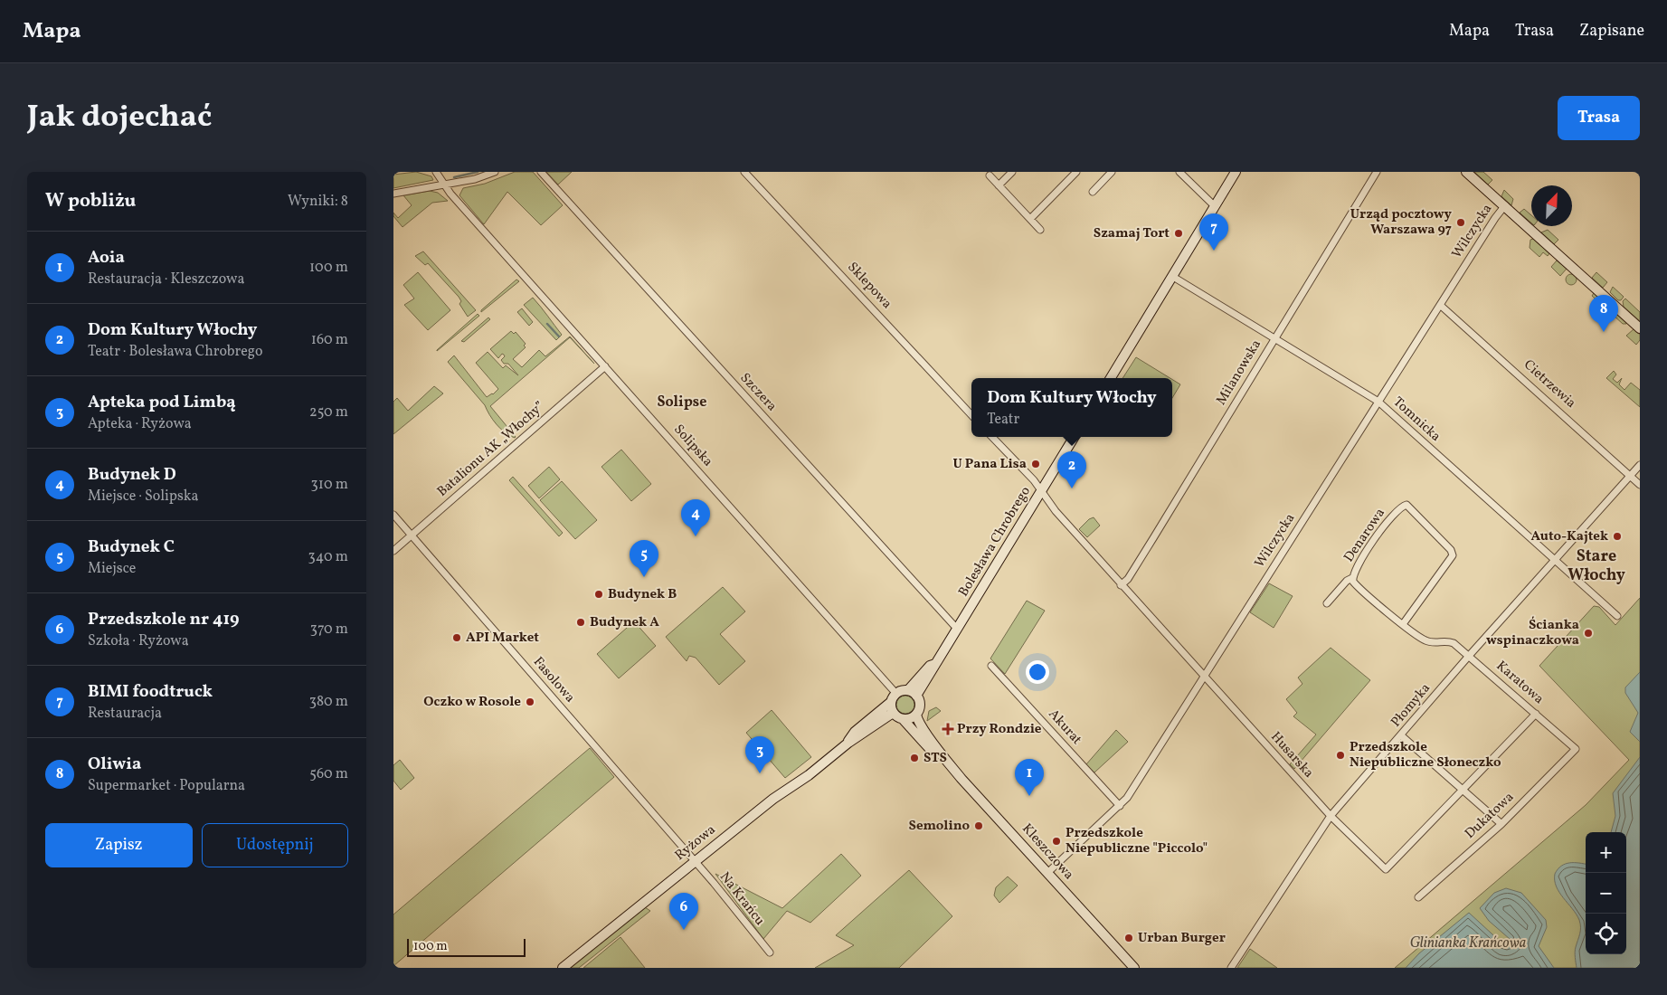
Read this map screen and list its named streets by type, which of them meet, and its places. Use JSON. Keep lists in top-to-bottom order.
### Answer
{
  "streets": {
    "main road": ["Bolesława Chrobrego", "Ryżowa", "Kleszczowa"],
    "street": [
      "Wilczycka",
      "Sklepowa",
      "Milanowska",
      "Cietrzewia",
      "Szczera",
      "Tomnicka",
      "Solipska",
      "Batalionu AK „Włochy”",
      "Denarowa",
      "Fasolowa",
      "Karatowa",
      "Płomyka",
      "Akurat",
      "Husarska",
      "Dukatowa",
      "Na Krańcu"
    ]
  },
  "crossings": [
    ["Wilczycka", "Cietrzewia"],
    ["Wilczycka", "Tomnicka"],
    ["Wilczycka", "Akurat"],
    ["Wilczycka", "Husarska"],
    ["Wilczycka", "Kleszczowa"],
    ["Milanowska", "Tomnicka"],
    ["Milanowska", "Husarska"],
    ["Cietrzewia", "Płomyka"],
    ["Szczera", "Bolesława Chrobrego"],
    ["Tomnicka", "Płomyka"],
    ["Solipska", "Batalionu AK „Włochy”"],
    ["Solipska", "Bolesława Chrobrego"],
    ["Solipska", "Ryżowa"],
    ["Solipska", "Kleszczowa"],
    ["Batalionu AK „Włochy”", "Fasolowa"],
    ["Denarowa", "Karatowa"],
    ["Bolesława Chrobrego", "Husarska"],
    ["Bolesława Chrobrego", "Ryżowa"],
    ["Bolesława Chrobrego", "Kleszczowa"],
    ["Fasolowa", "Ryżowa"],
    ["Fasolowa", "Na Krańcu"],
    ["Karatowa", "Płomyka"],
    ["Karatowa", "Husarska"],
    ["Karatowa", "Dukatowa"],
    ["Płomyka", "Husarska"],
    ["Ryżowa", "Kleszczowa"],
    ["Ryżowa", "Na Krańcu"]
  ],
  "districts": ["Solipse", "Stare Włochy"],
  "water": ["Glinianka Krańcowa"],
  "places": {
    "other": [
      "Urząd pocztowy Warszawa 97",
      "Szamaj Tort",
      "U Pana Lisa",
      "Auto-Kajtek",
      "Budynek B",
      "Budynek A",
      "Ścianka wspinaczkowa",
      "API Market",
      "Oczko w Rosole",
      "Przedszkole Niepubliczne Słoneczko",
      "STS",
      "Semolino",
      "Przedszkole Niepubliczne \"Piccolo\"",
      "Urban Burger"
    ],
    "health": ["Przy Rondzie"]
  },
  "scale_bar": "100 m",
  "north": "top right",
  "page": {
    "header": "Mapa",
    "nav": ["Mapa", "Trasa", "Zapisane"],
    "title": "Jak dojechać",
    "buttons": [
      "Trasa",
      ["Zapisz", "Udostępnij"]
    ],
    "heading": ["W pobliżu", "Wyniki: 8"],
    "pins": [
      "7",
      "8",
      "2",
      "4",
      "5",
      "3",
      "1",
      "6"
    ],
    "list": [
      {
        "mark": "1",
        "name": "Aoia",
        "note": "Restauracja · Kleszczowa",
        "value": "100 m"
      },
      {
        "mark": "2",
        "name": "Dom Kultury Włochy",
        "note": "Teatr · Bolesława Chrobrego",
        "value": "160 m"
      },
      {
        "mark": "3",
        "name": "Apteka pod Limbą",
        "note": "Apteka · Ryżowa",
        "value": "250 m"
      },
      {
        "mark": "4",
        "name": "Budynek D",
        "note": "Miejsce · Solipska",
        "value": "310 m"
      },
      {
        "mark": "5",
        "name": "Budynek C",
        "note": "Miejsce",
        "value": "340 m"
      },
      {
        "mark": "6",
        "name": "Przedszkole nr 419",
        "note": "Szkoła · Ryżowa",
        "value": "370 m"
      },
      {
        "mark": "7",
        "name": "BIMI foodtruck",
        "note": "Restauracja",
        "value": "380 m"
      },
      {
        "mark": "8",
        "name": "Oliwia",
        "note": "Supermarket · Popularna",
        "value": "560 m"
      }
    ],
    "popup": ["Dom Kultury Włochy", "Teatr"],
    "map_buttons": ["+", "−"],
    "scale": "100 m"
  }
}
